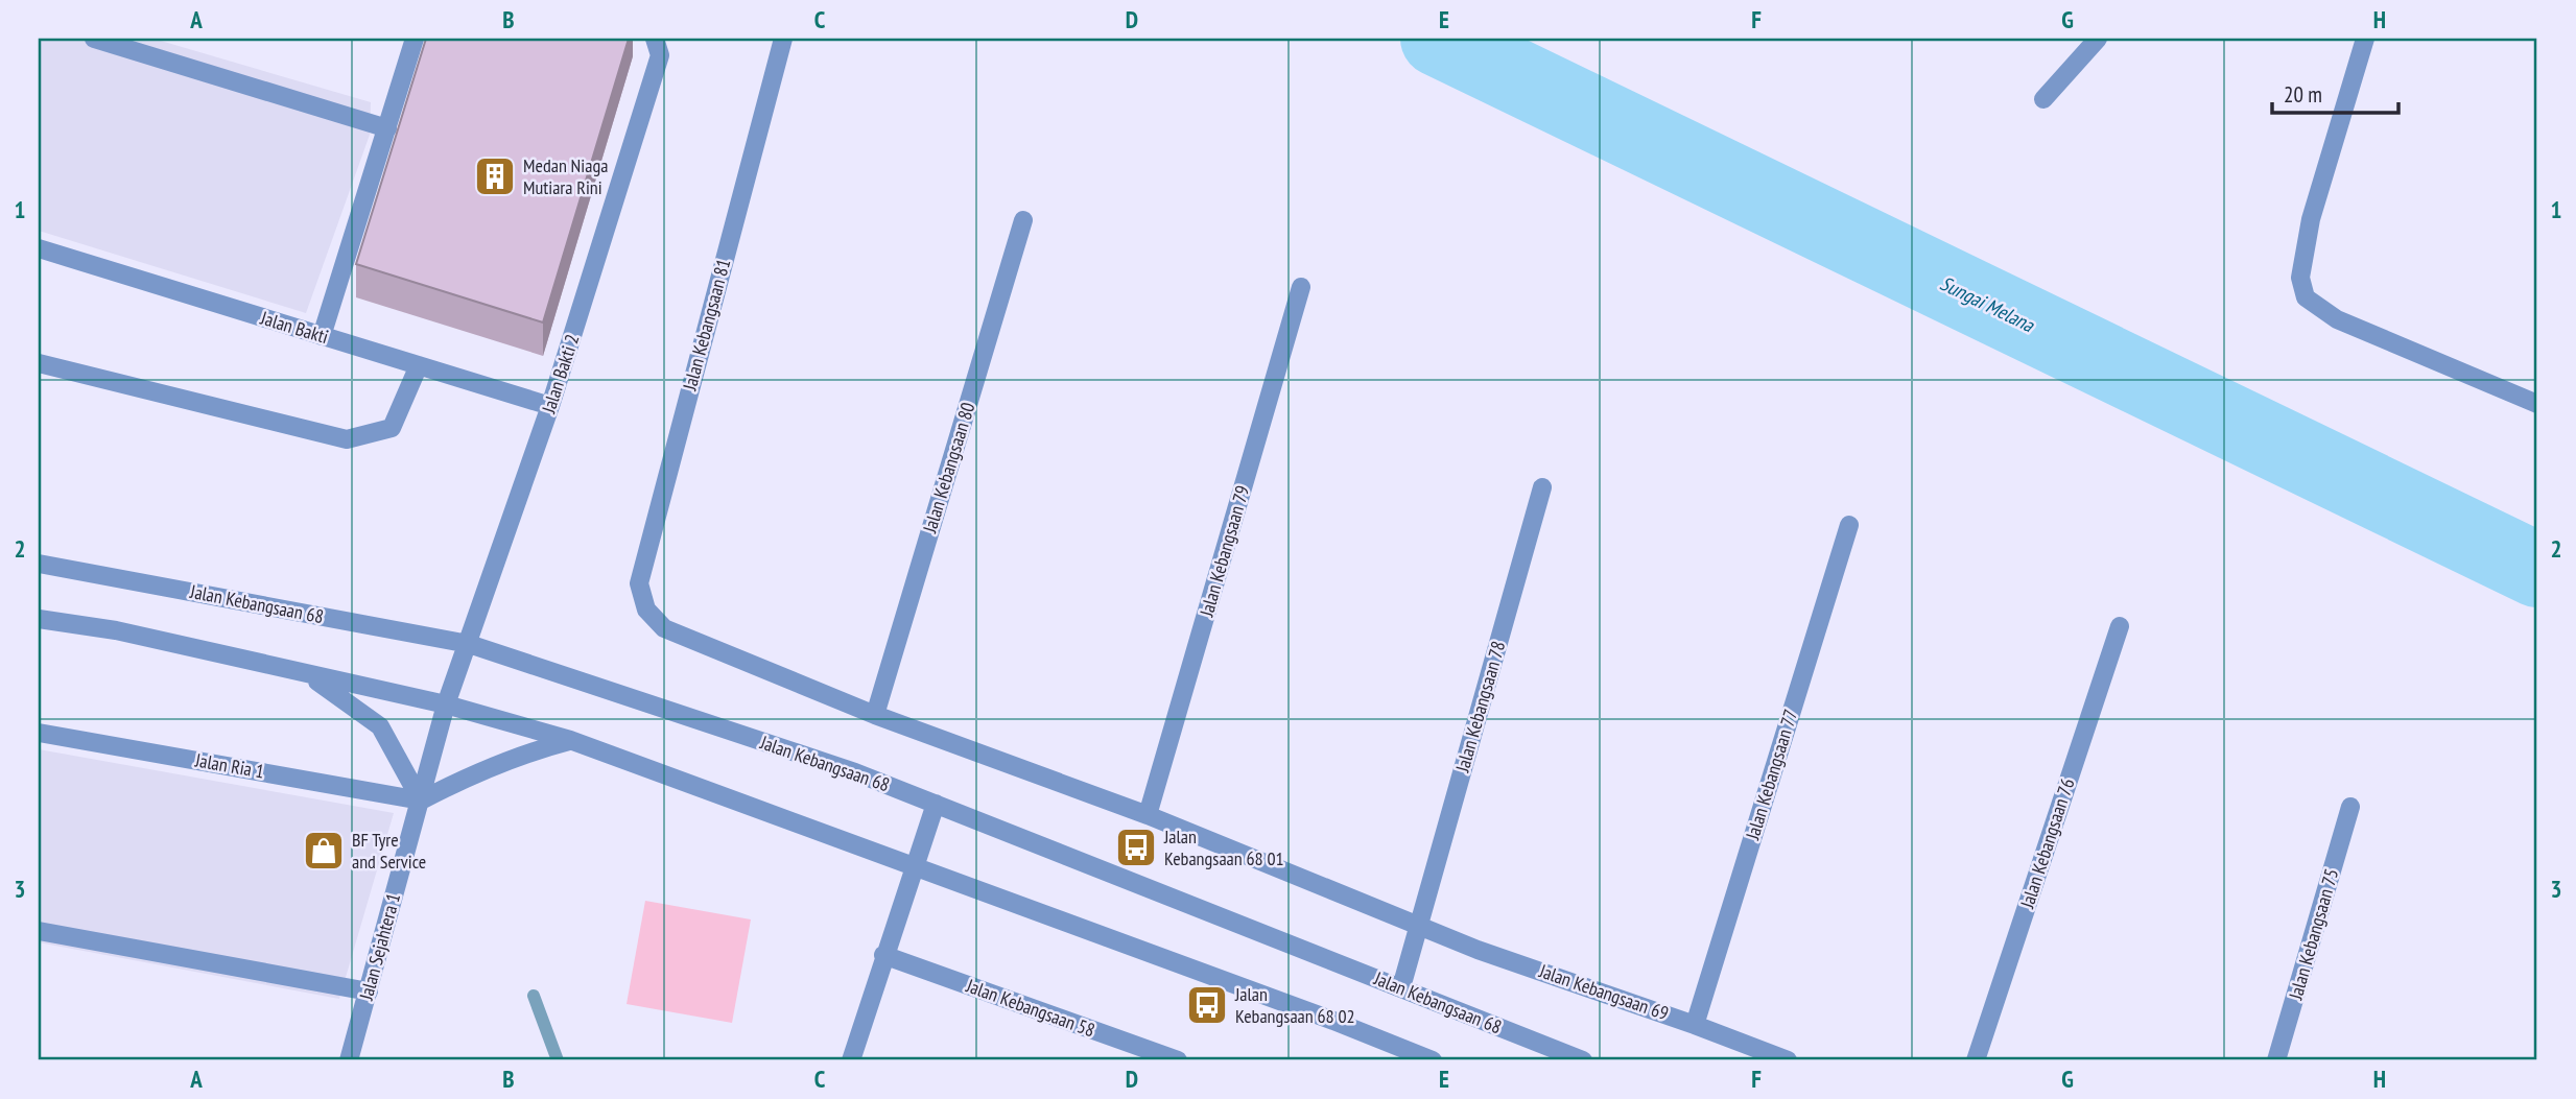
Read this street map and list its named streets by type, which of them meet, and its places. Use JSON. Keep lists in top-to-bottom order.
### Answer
{
  "streets": {
    "street": [
      "Jalan Kebangsaan 81",
      "Jalan Bakti",
      "Jalan Bakti 2",
      "Jalan Kebangsaan 80",
      "Jalan Kebangsaan 79",
      "Jalan Kebangsaan 68",
      "Jalan Kebangsaan 78",
      "Jalan Ria 1",
      "Jalan Kebangsaan 77",
      "Jalan Kebangsaan 76",
      "Jalan Kebangsaan 75",
      "Jalan Sejahtera 1",
      "Jalan Kebangsaan 69",
      "Jalan Kebangsaan 58"
    ]
  },
  "crossings": [
    ["Jalan Kebangsaan 81", "Jalan Kebangsaan 69"],
    ["Jalan Bakti", "Jalan Bakti 2"],
    ["Jalan Bakti 2", "Jalan Kebangsaan 68"],
    ["Jalan Bakti 2", "Jalan Sejahtera 1"],
    ["Jalan Kebangsaan 80", "Jalan Kebangsaan 69"],
    ["Jalan Kebangsaan 79", "Jalan Kebangsaan 69"],
    ["Jalan Kebangsaan 68", "Jalan Kebangsaan 78"],
    ["Jalan Kebangsaan 78", "Jalan Kebangsaan 69"],
    ["Jalan Ria 1", "Jalan Sejahtera 1"],
    ["Jalan Kebangsaan 77", "Jalan Kebangsaan 69"]
  ],
  "water": ["Sungai Melana"],
  "places": {
    "building": ["Medan Niaga Mutiara Rini"],
    "bus stop": ["Jalan Kebangsaan 68 01", "Jalan Kebangsaan 68 02"],
    "shop": ["BF Tyre and Service"]
  },
  "scale_bar": "20 m",
  "grid": {
    "columns": [
      "A",
      "B",
      "C",
      "D",
      "E",
      "F",
      "G",
      "H"
    ],
    "rows": ["1", "2", "3"]
  }
}
